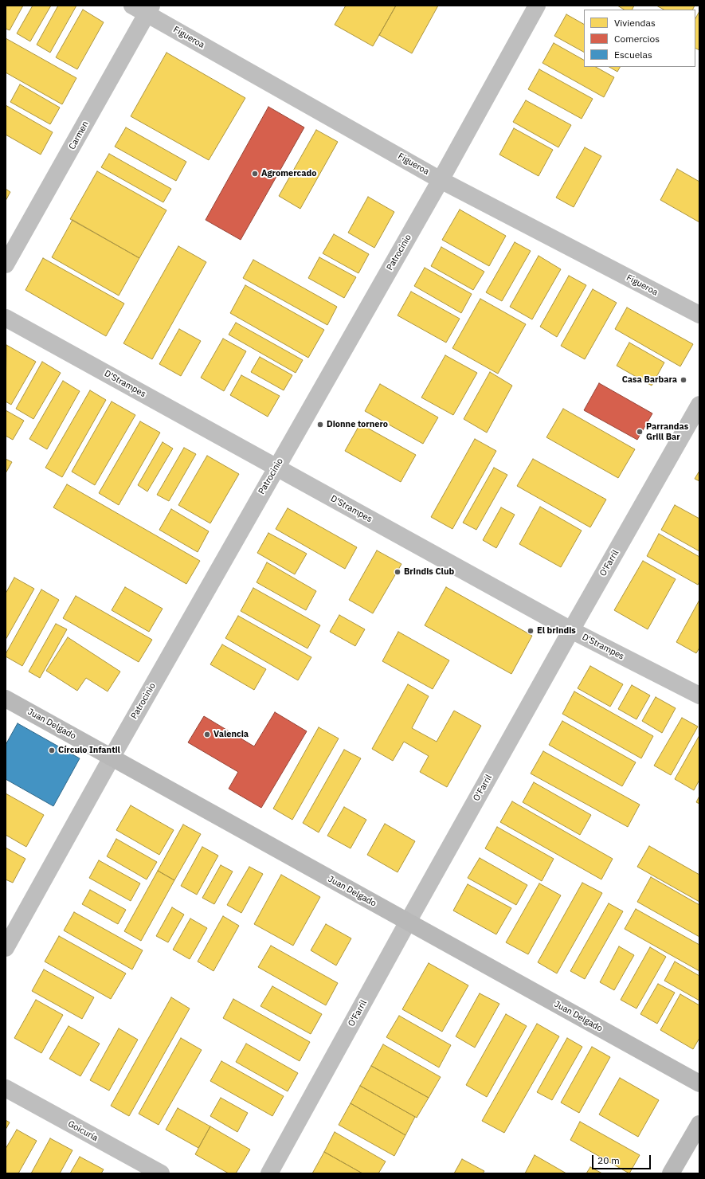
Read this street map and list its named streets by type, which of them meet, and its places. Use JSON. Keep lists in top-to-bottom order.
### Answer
{
  "streets": {
    "street": [
      "Figueroa",
      "Carmen",
      "Patrocinio",
      "D'Strampes",
      "O'Farril",
      "Juan Delgado",
      "Goicuría"
    ]
  },
  "crossings": [
    ["Figueroa", "Carmen"],
    ["Figueroa", "Patrocinio"],
    ["Patrocinio", "D'Strampes"],
    ["Patrocinio", "Juan Delgado"],
    ["D'Strampes", "O'Farril"],
    ["O'Farril", "Juan Delgado"]
  ],
  "places": [
    "Agromercado",
    "Casa Barbara",
    "Dionne tornero",
    "Parrandas Grill Bar",
    "Brindis Club",
    "El brindis",
    "Valencia",
    "Círculo Infantil"
  ],
  "legend": ["Viviendas", "Comercios", "Escuelas"],
  "scale_bar": "20 m"
}
